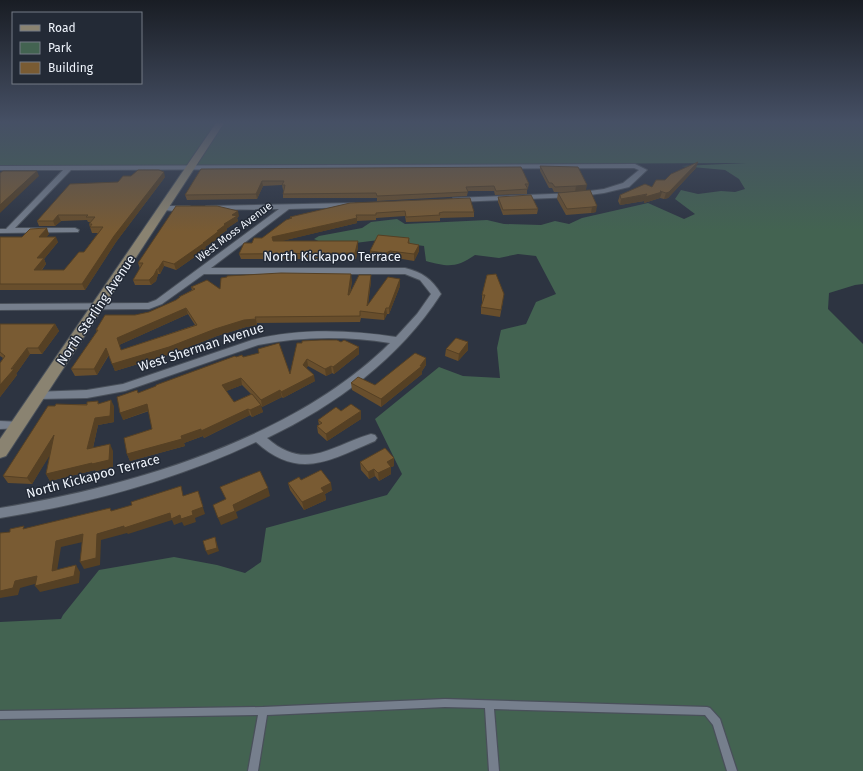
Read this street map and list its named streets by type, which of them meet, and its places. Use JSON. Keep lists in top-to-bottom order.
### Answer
{
  "streets": {
    "street": [
      "West Moss Avenue",
      "North Kickapoo Terrace",
      "North Sterling Avenue",
      "West Sherman Avenue"
    ]
  },
  "crossings": [
    ["West Moss Avenue", "North Kickapoo Terrace"],
    ["West Moss Avenue", "North Sterling Avenue"],
    ["North Kickapoo Terrace", "West Sherman Avenue"],
    ["North Sterling Avenue", "West Sherman Avenue"]
  ],
  "legend": ["Road", "Park", "Building"]
}
